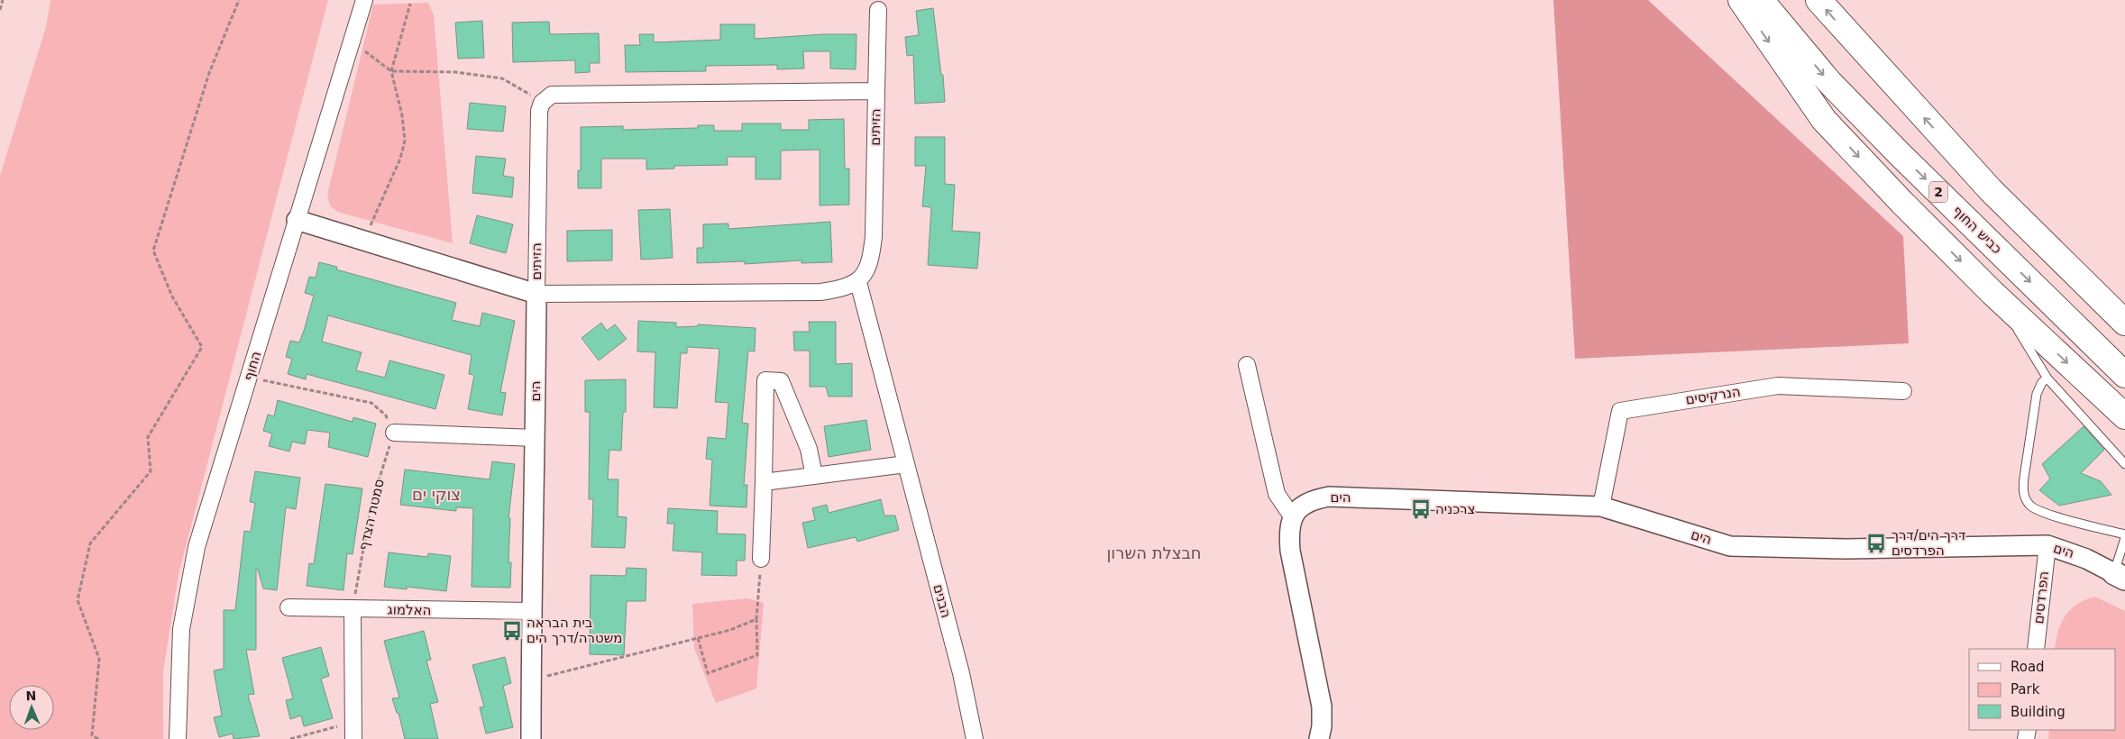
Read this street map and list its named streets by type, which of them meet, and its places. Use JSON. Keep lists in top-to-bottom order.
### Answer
{
  "streets": {
    "highway": ["2", "כביש החוף"],
    "street": [
      "הזיתים",
      "החוף",
      "הים",
      "הנרקיסים",
      "הפרדסים",
      "הבנים",
      "האלמוג"
    ],
    "path": ["סמטת הצדף"]
  },
  "crossings": [
    ["הזיתים", "הים"],
    ["הזיתים", "הבנים"],
    ["הים", "הנרקיסים"],
    ["הים", "הפרדסים"],
    ["הים", "האלמוג"],
    ["סמטת הצדף", "האלמוג"]
  ],
  "districts": ["צוקי ים", "חבצלת השרון"],
  "places": {
    "bus stop": ["צרכניה", "דרך הים/דרך הפרדסים", "בית הבראה משטרה/דרך הים"]
  },
  "legend": ["Road", "Park", "Building"],
  "north": "top"
}
